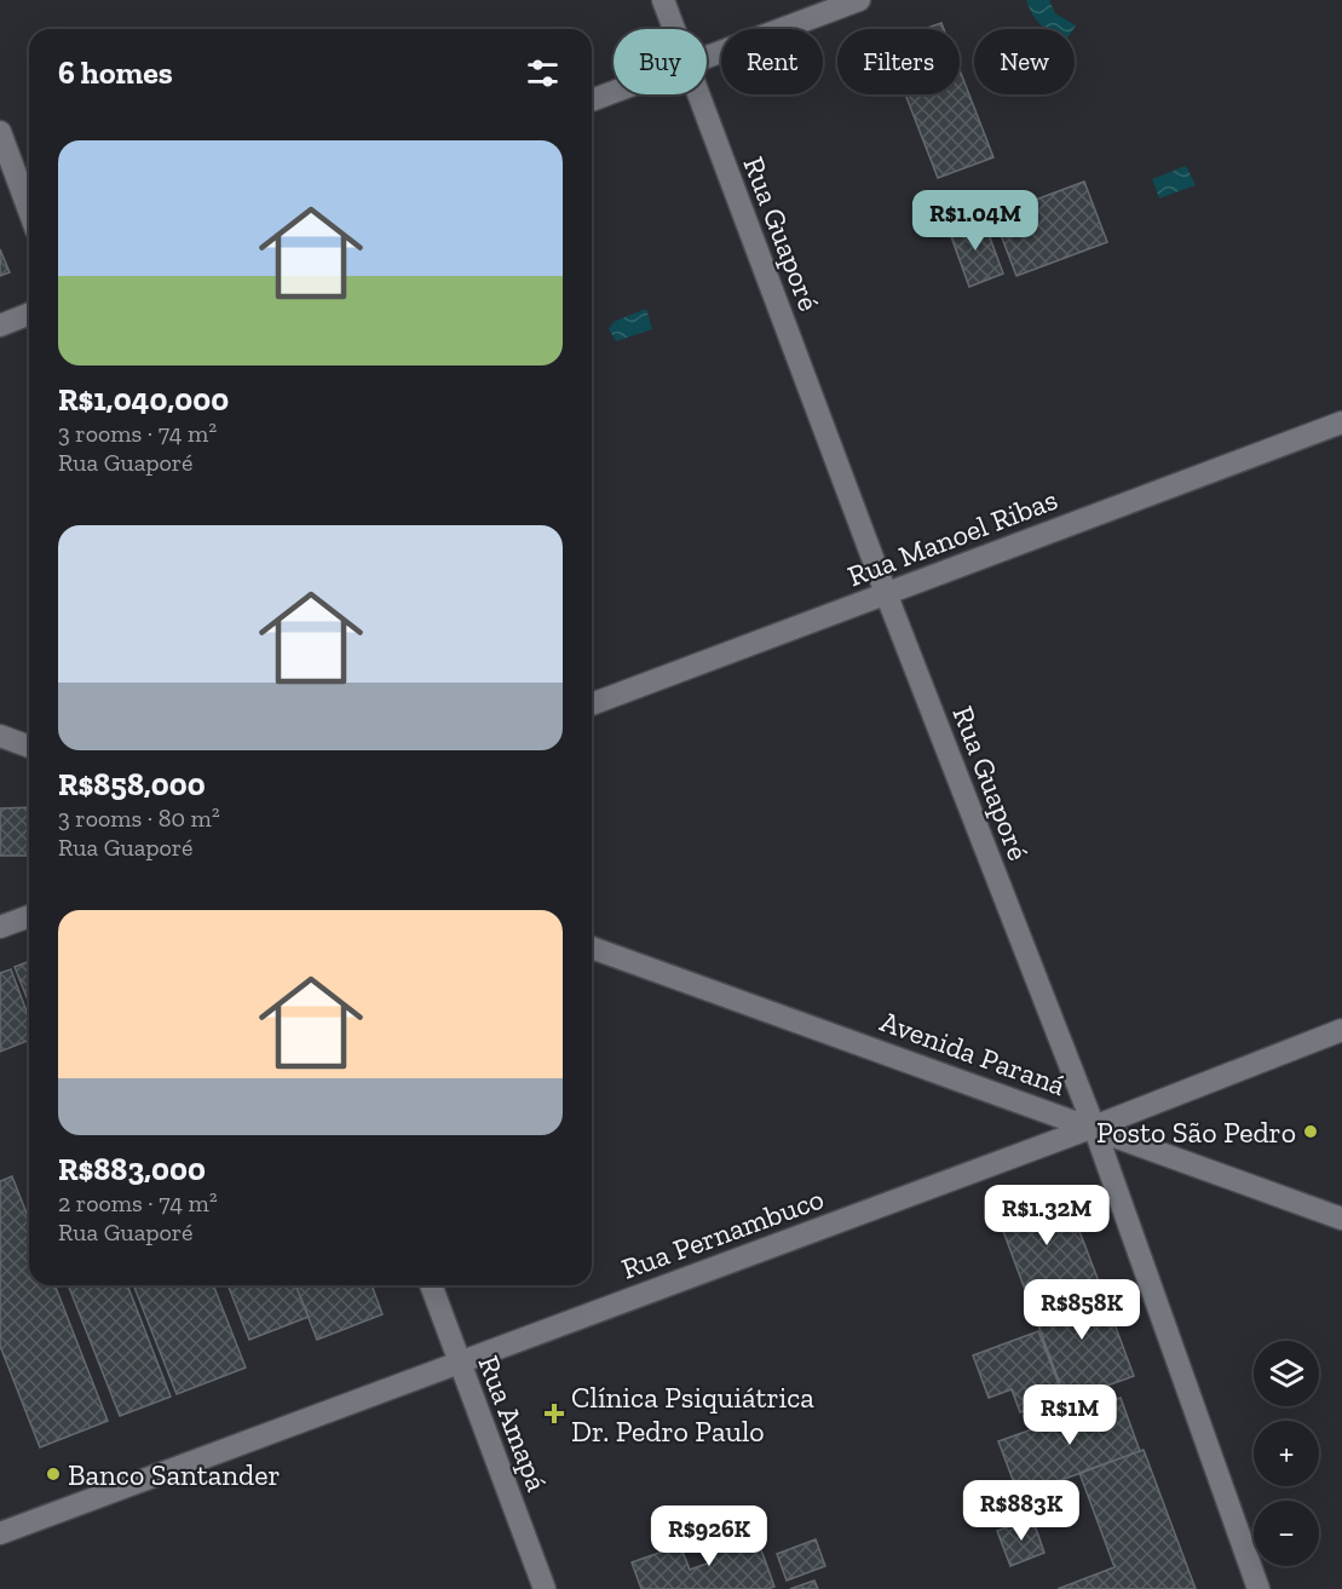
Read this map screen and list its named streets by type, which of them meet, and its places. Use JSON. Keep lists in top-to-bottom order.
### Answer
{
  "streets": {
    "street": [
      "Rua Guaporé",
      "Rua Manoel Ribas",
      "Avenida Paraná",
      "Rua Pernambuco",
      "Rua Amapá"
    ]
  },
  "crossings": [
    ["Rua Guaporé", "Rua Manoel Ribas"],
    ["Rua Guaporé", "Avenida Paraná"],
    ["Rua Guaporé", "Rua Pernambuco"],
    ["Avenida Paraná", "Rua Pernambuco"],
    ["Rua Pernambuco", "Rua Amapá"]
  ],
  "places": {
    "other": ["Posto São Pedro", "Banco Santander"],
    "health": ["Clínica Psiquiátrica Dr. Pedro Paulo"]
  },
  "page": {
    "chip": [
      "Buy",
      "Rent",
      "Filters",
      "New"
    ],
    "heading": "6 homes",
    "list": [
      {
        "name": "R$1,040,000",
        "note": "3 rooms · 74 m² · Rua Guaporé"
      },
      {
        "name": "R$858,000",
        "note": "3 rooms · 80 m² · Rua Guaporé"
      },
      {
        "name": "R$883,000",
        "note": "2 rooms · 74 m² · Rua Guaporé"
      }
    ],
    "price": [
      "R$1.04M",
      "R$1.32M",
      "R$858K",
      "R$1M",
      "R$883K",
      "R$926K"
    ],
    "map_buttons": ["+", "−"]
  }
}
